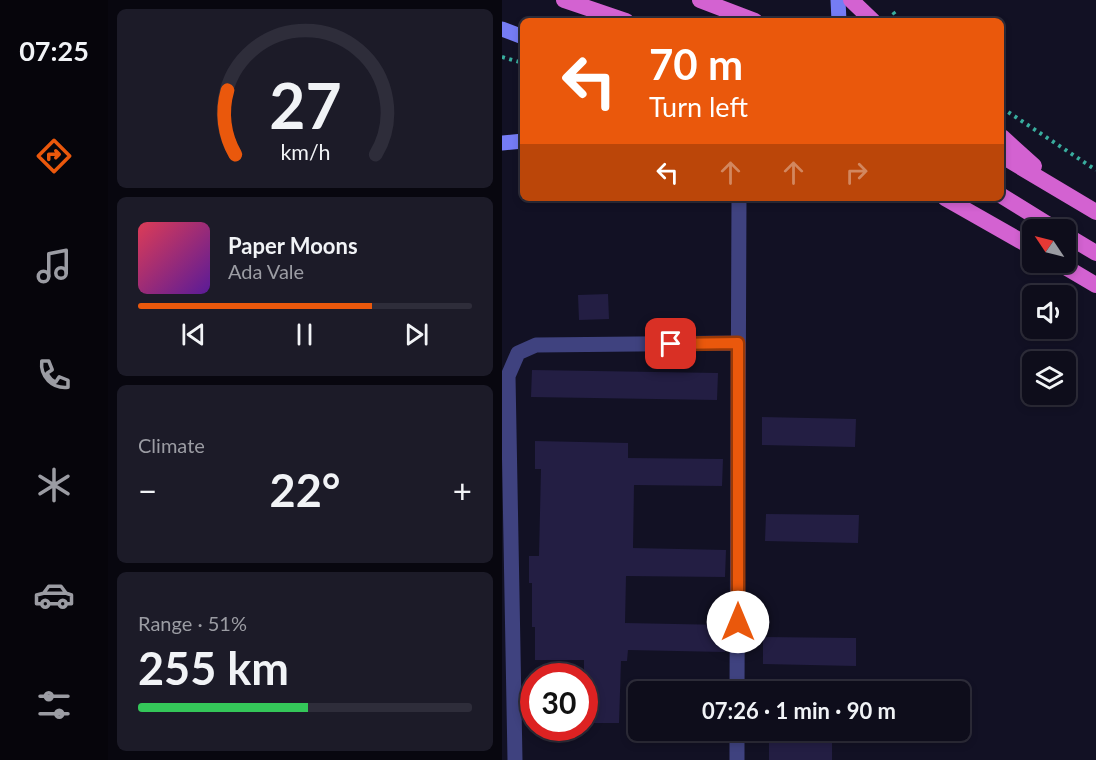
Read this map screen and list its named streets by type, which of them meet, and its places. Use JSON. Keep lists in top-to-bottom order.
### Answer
{
  "north": "top left",
  "page": {
    "tabs": "07:25",
    "turn": ["70 m", "Turn left"],
    "song": ["Paper Moons", "Ada Vale"],
    "tile": [
      "Climate",
      ["Range · 51%", "255 km"]
    ],
    "heat": ["−", "22°", "+"],
    "limit": "30",
    "trip": "07:26 · 1 min · 90 m",
    "gauge": ["27", "km/h"]
  }
}
